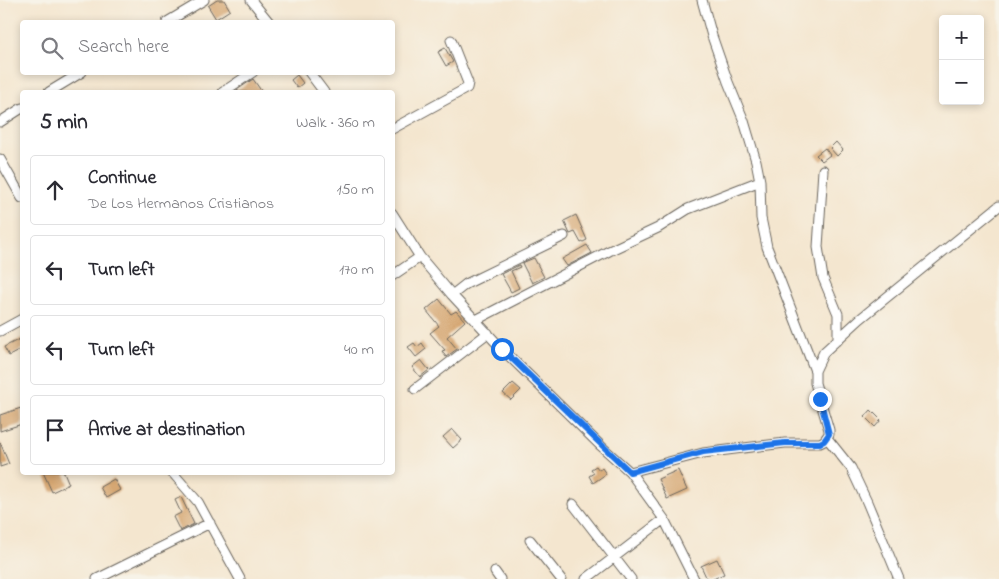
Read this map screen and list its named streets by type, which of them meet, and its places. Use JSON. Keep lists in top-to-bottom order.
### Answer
{
  "page": {
    "map_buttons": ["+", "−"],
    "search": "Search here",
    "heading": ["5 min", "Walk · 360 m"],
    "list": [
      ["Continue", "De Los Hermanos Cristianos", "150 m"],
      ["Turn left", "170 m"],
      ["Turn left", "40 m"],
      "Arrive at destination"
    ]
  }
}
